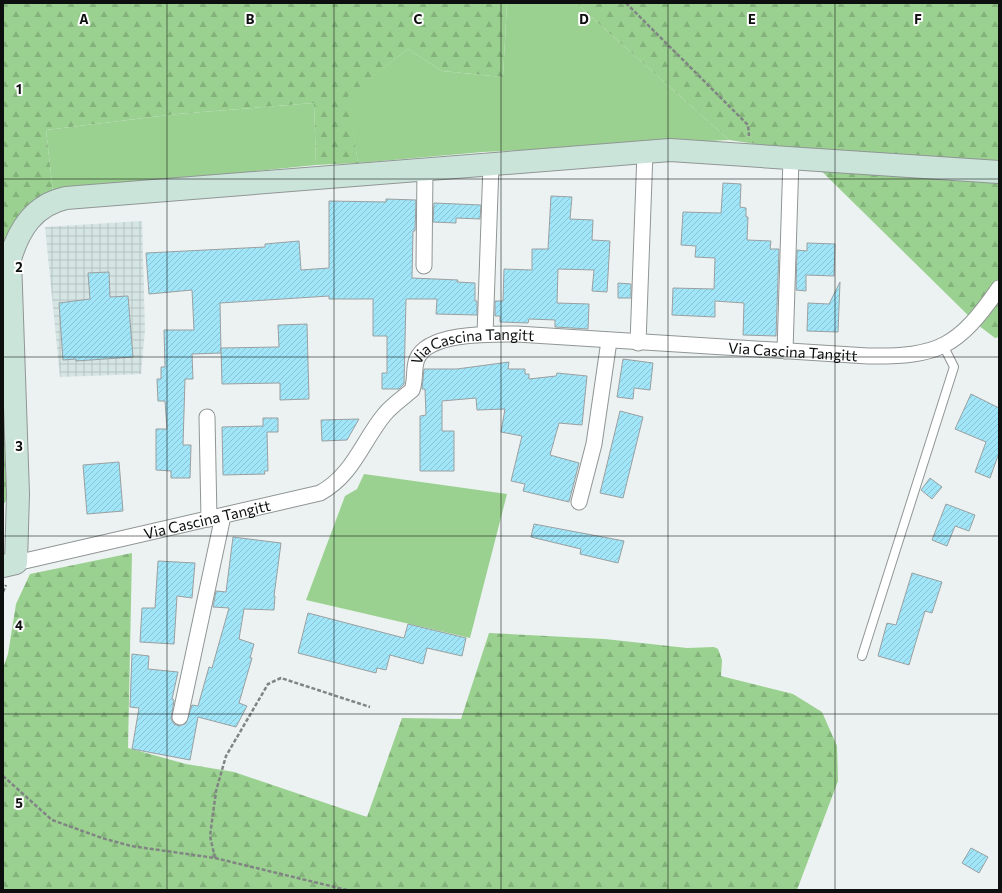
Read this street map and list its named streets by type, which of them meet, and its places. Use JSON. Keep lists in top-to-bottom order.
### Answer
{
  "streets": {
    "street": ["Via Cascina Tangitt"]
  },
  "grid": {
    "columns": [
      "A",
      "B",
      "C",
      "D",
      "E",
      "F"
    ],
    "rows": [
      "1",
      "2",
      "3",
      "4",
      "5"
    ]
  }
}
